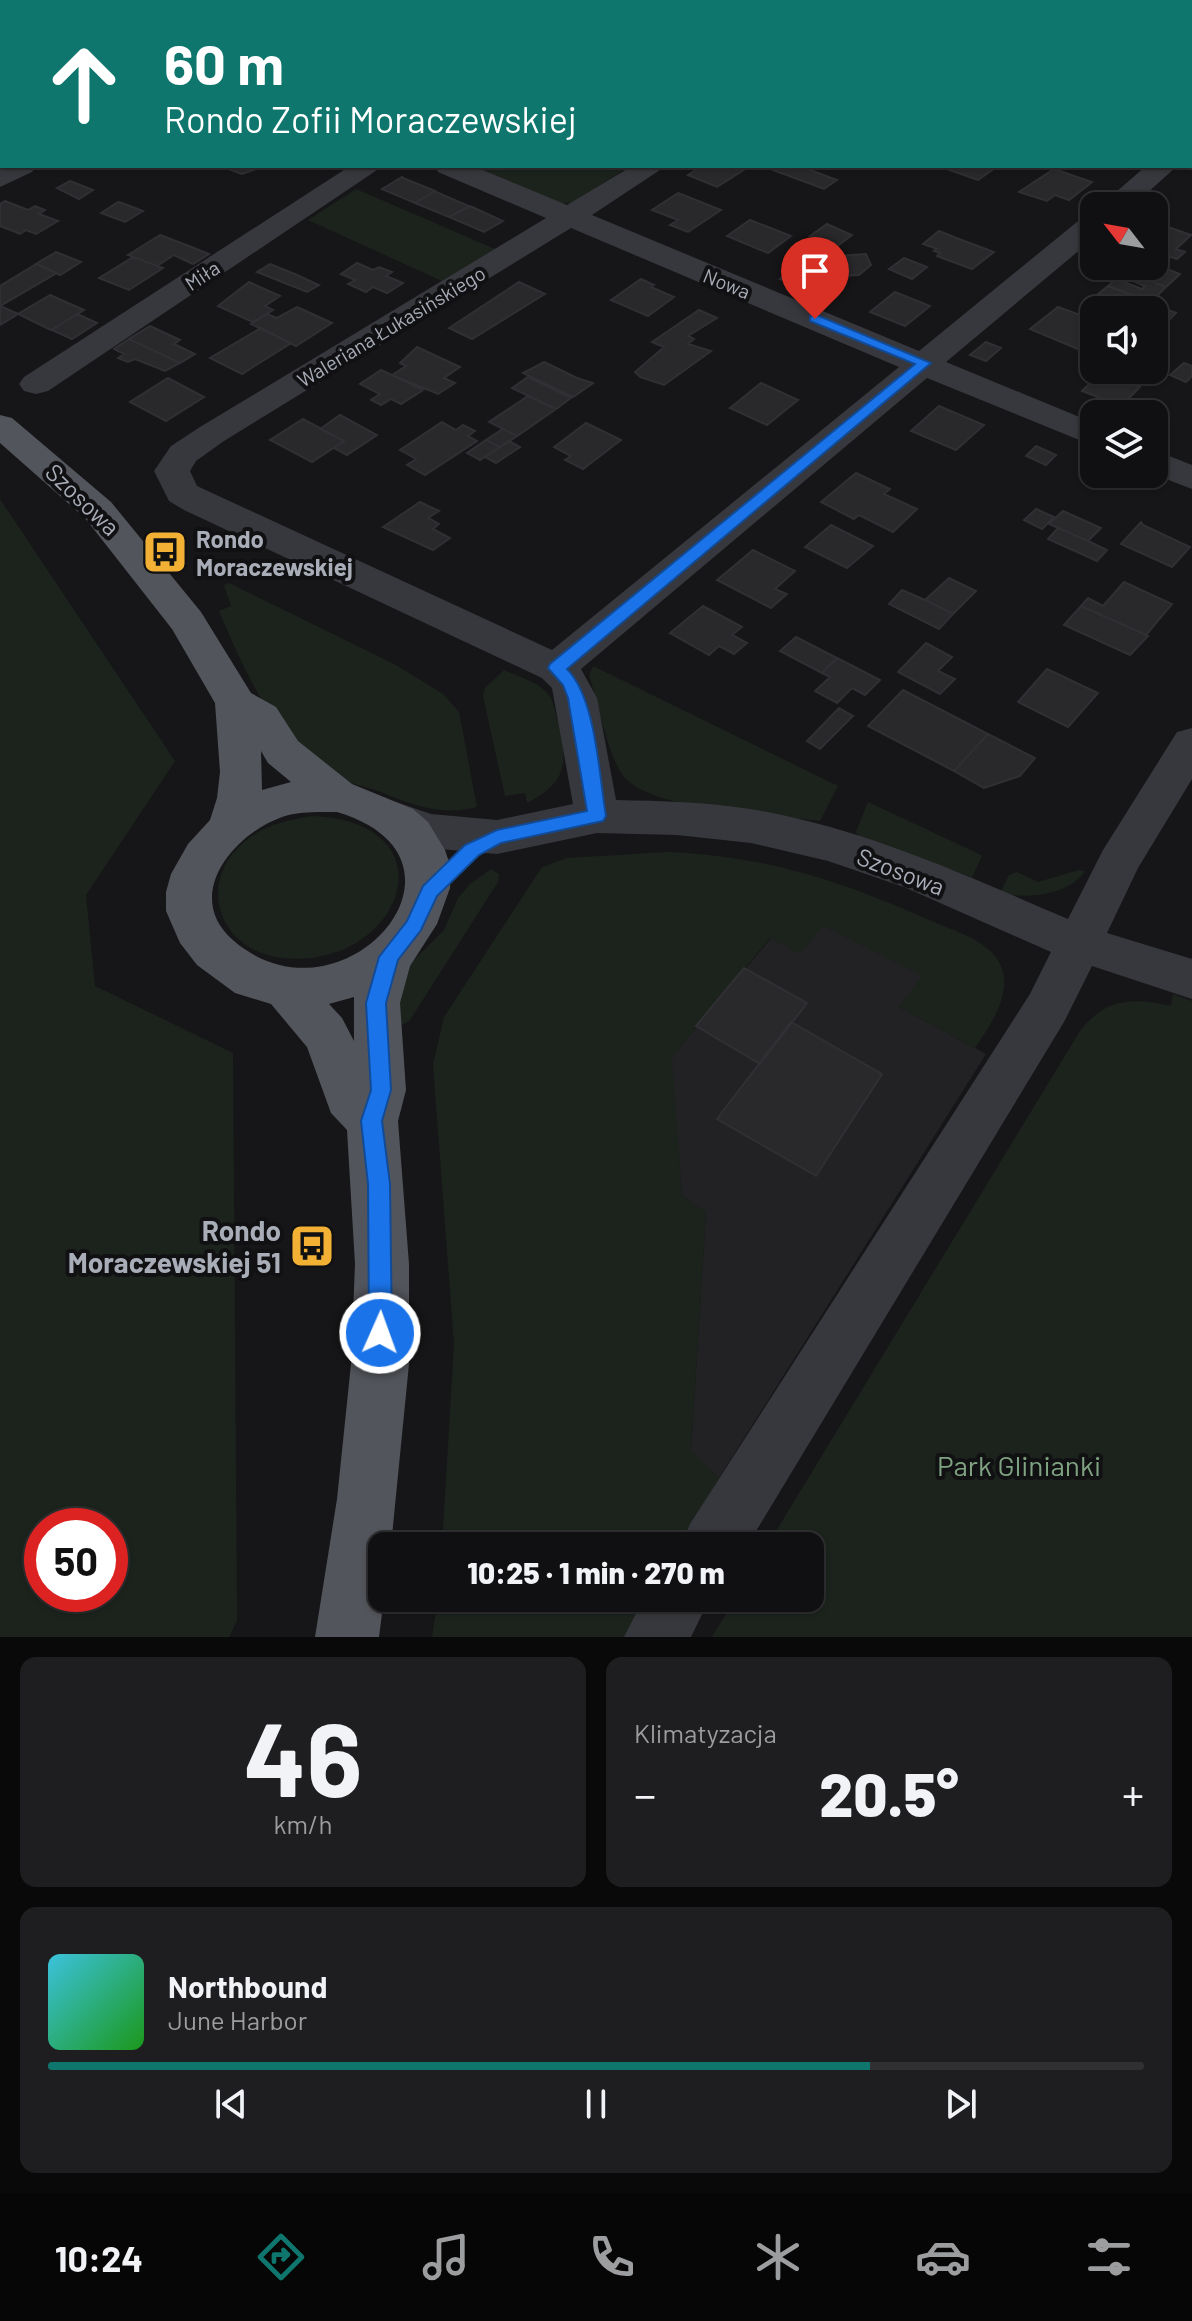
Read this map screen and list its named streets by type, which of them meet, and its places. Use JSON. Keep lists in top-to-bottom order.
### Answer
{
  "streets": {
    "main road": ["Szosowa"],
    "street": ["Miła", "Nowa", "Waleriana Łukasińskiego"]
  },
  "crossings": [
    ["Nowa", "Waleriana Łukasińskiego"]
  ],
  "parks": ["Park Glinianki"],
  "places": {
    "bus stop": ["Rondo Moraczewskiej", "Rondo Moraczewskiej 51"]
  },
  "north": "top left",
  "page": {
    "turn": ["60 m", "Rondo Zofii Moraczewskiej"],
    "limit": "50",
    "trip": "10:25 · 1 min · 270 m",
    "tile": [
      ["46", "km/h"],
      "Klimatyzacja"
    ],
    "heat": ["−", "20.5°", "+"],
    "song": ["Northbound", "June Harbor"],
    "tabs": "10:24"
  }
}
